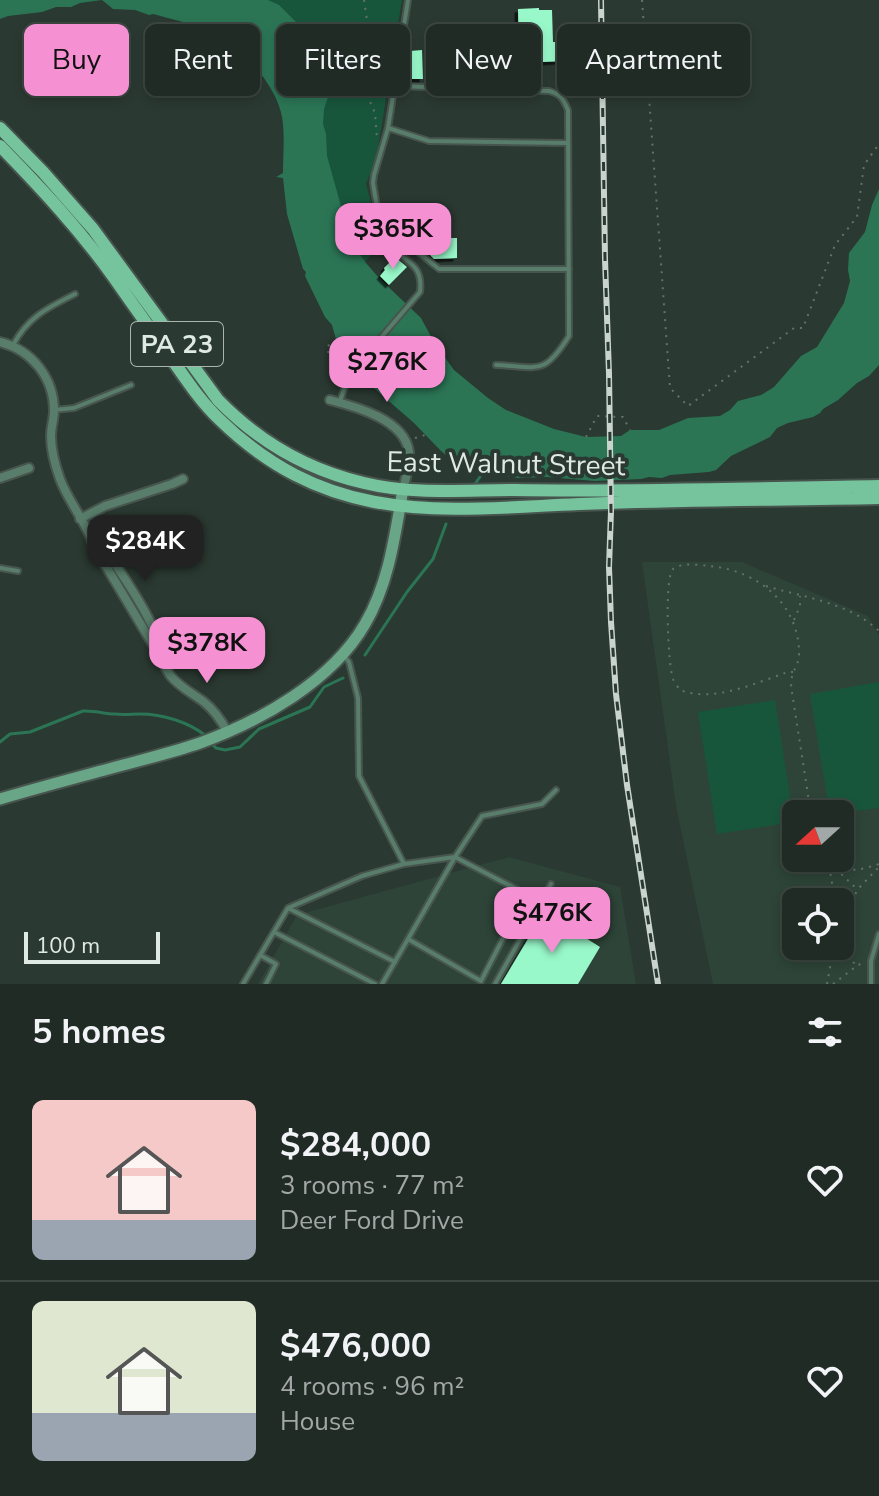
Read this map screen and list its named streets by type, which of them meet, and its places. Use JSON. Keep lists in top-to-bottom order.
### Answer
{
  "streets": {
    "main road": ["PA 23", "East Walnut Street"]
  },
  "scale_bar": "100 m",
  "north": "left",
  "page": {
    "chip": [
      "Buy",
      "Rent",
      "Filters",
      "New",
      "Apartment"
    ],
    "price": [
      "$365K",
      "$276K",
      "$284K",
      "$378K",
      "$476K"
    ],
    "scale": "100 m",
    "heading": "5 homes",
    "list": [
      {
        "name": "$284,000",
        "note": "3 rooms · 77 m² · Deer Ford Drive"
      },
      {
        "name": "$476,000",
        "note": "4 rooms · 96 m² · House"
      }
    ]
  }
}
